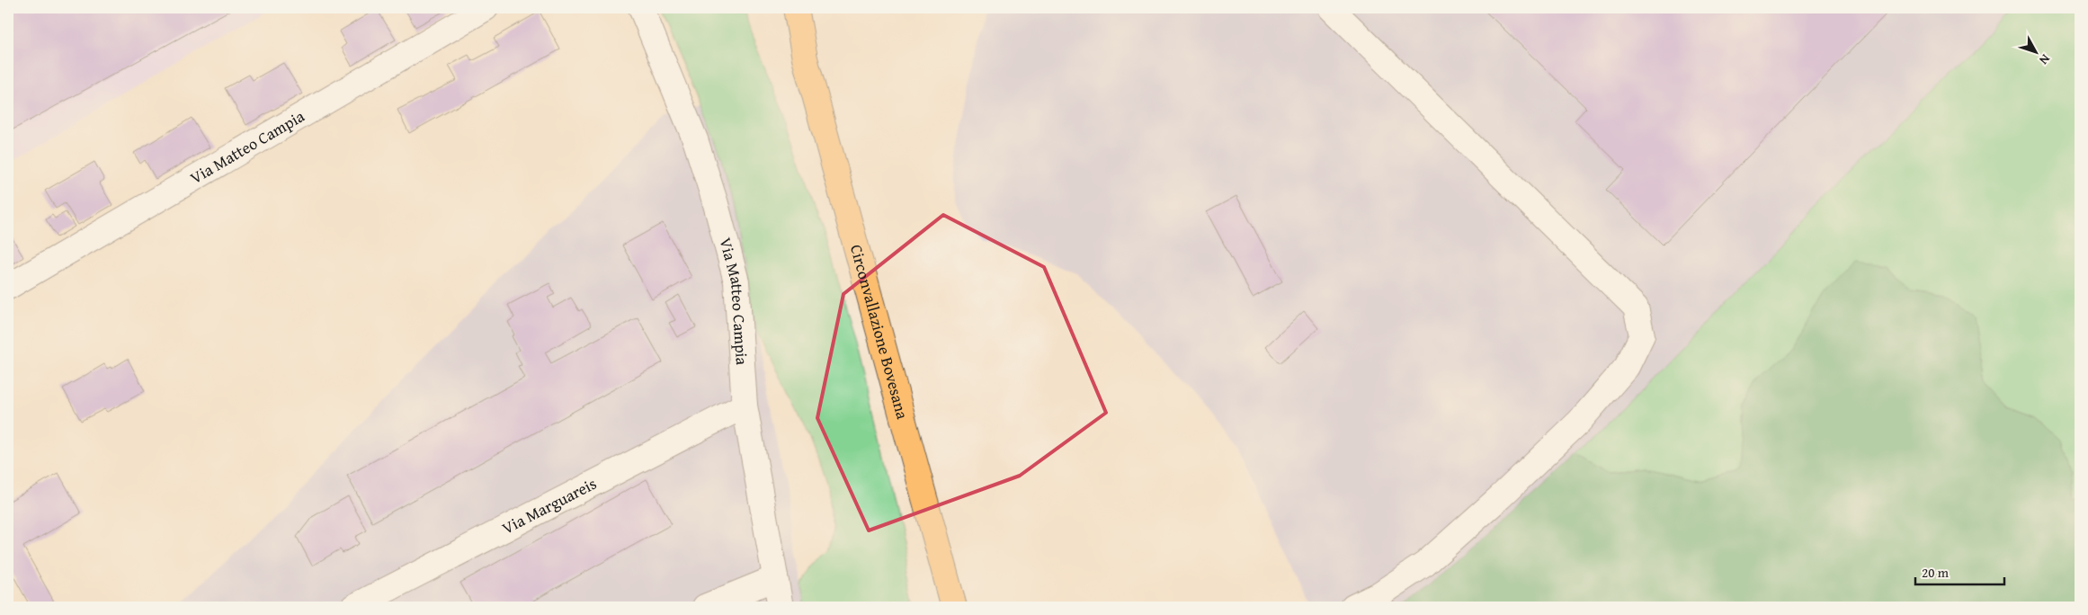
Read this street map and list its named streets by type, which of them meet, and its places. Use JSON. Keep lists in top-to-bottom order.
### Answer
{
  "streets": {
    "main road": ["Circonvallazione Bovesana"],
    "street": ["Via Matteo Campia", "Via Marguareis"]
  },
  "crossings": [
    ["Via Matteo Campia", "Via Marguareis"]
  ],
  "scale_bar": "20 m",
  "north": "bottom right"
}
